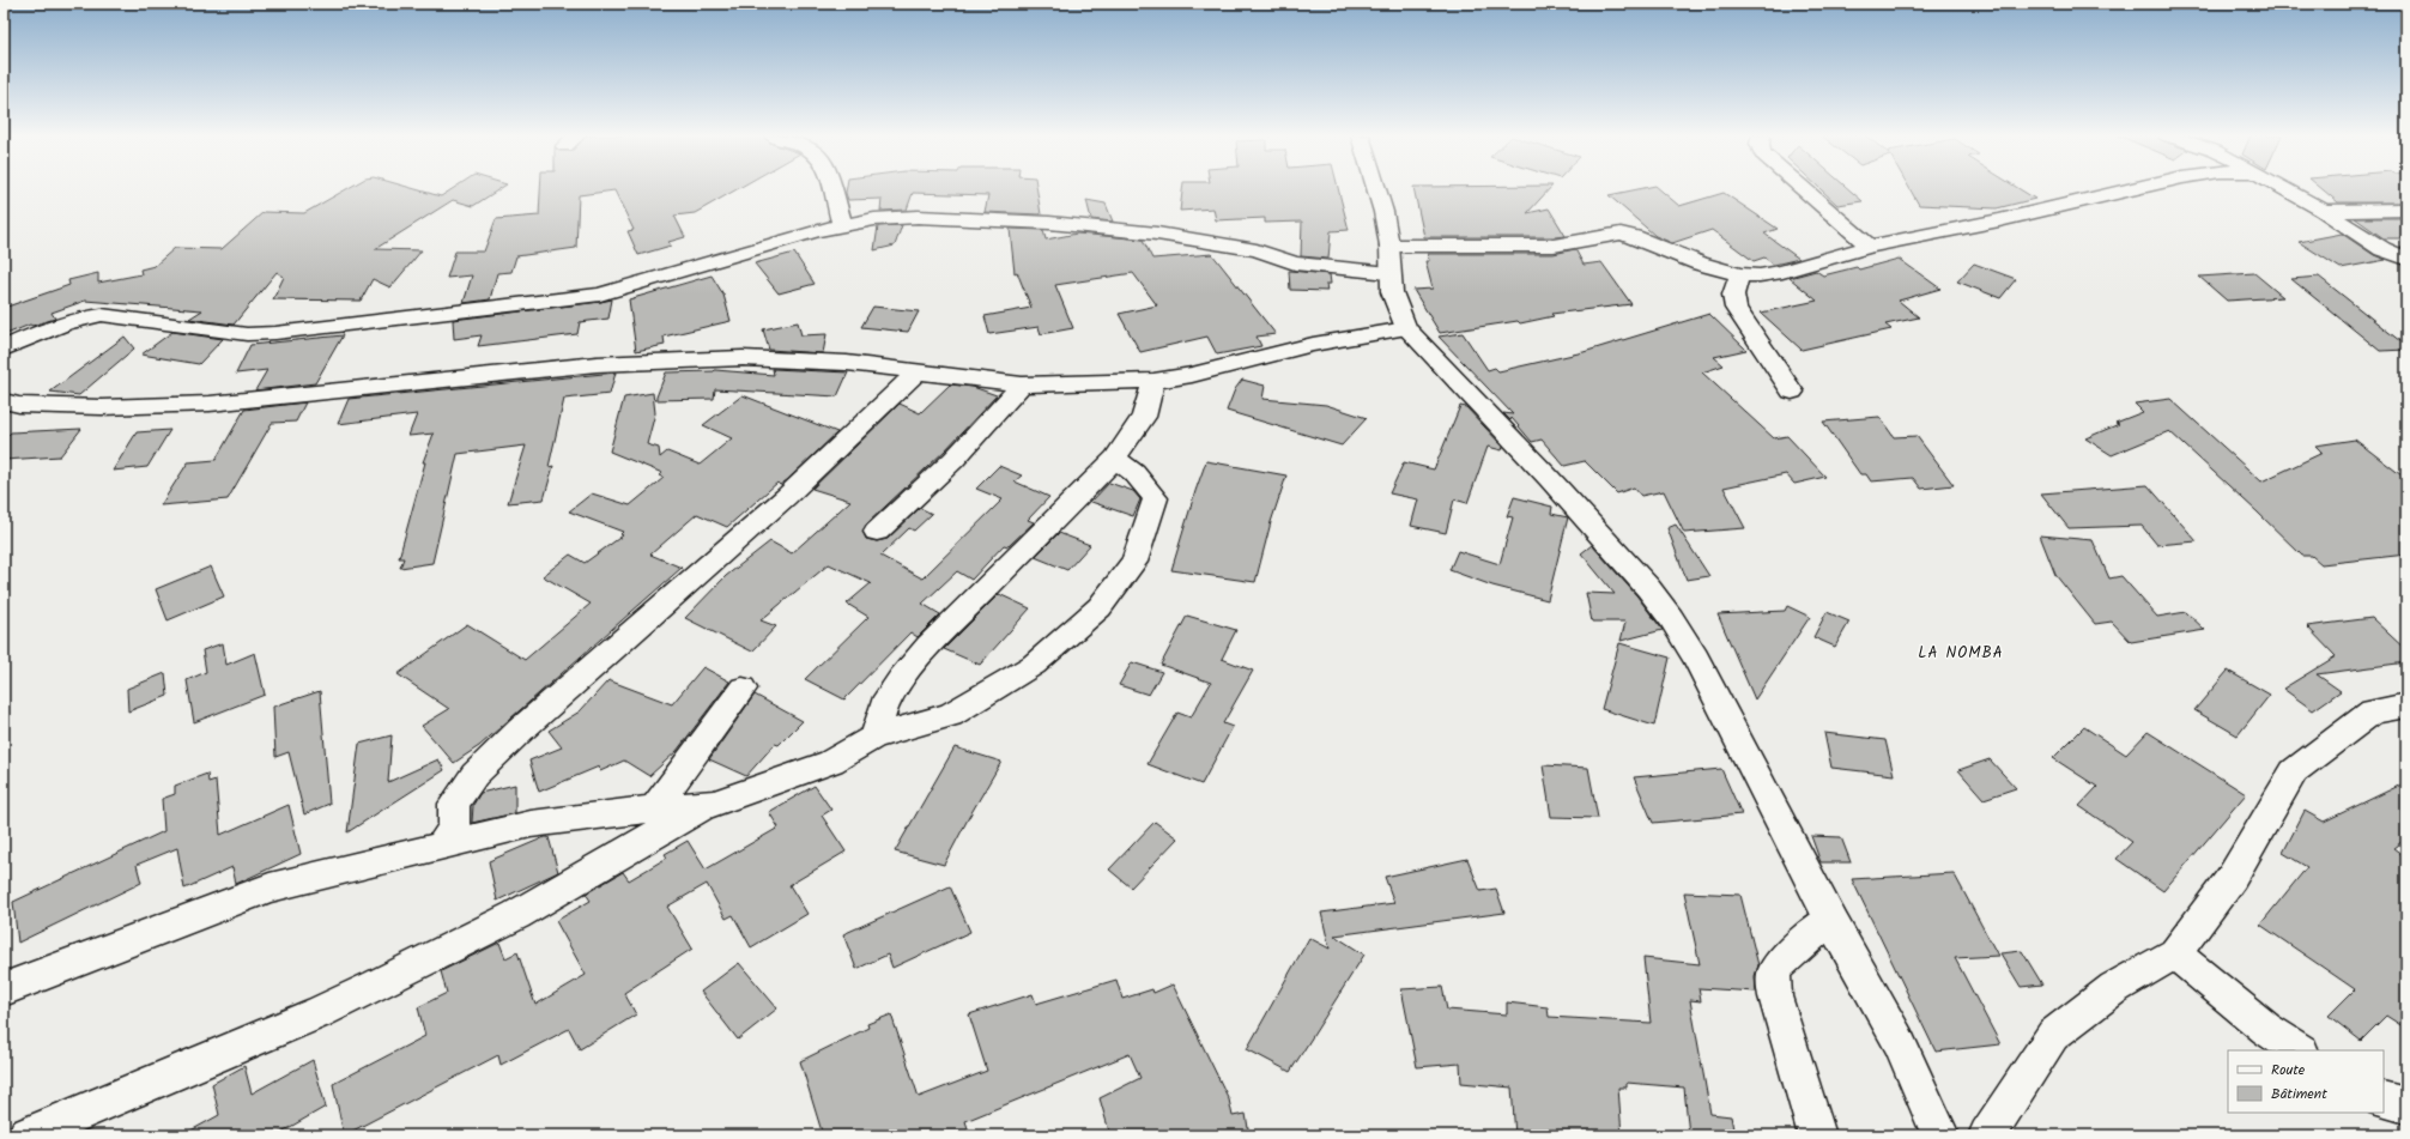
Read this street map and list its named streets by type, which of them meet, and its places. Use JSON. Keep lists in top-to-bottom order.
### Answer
{
  "districts": ["LA NOMBA"],
  "legend": ["Route", "Bâtiment"]
}
